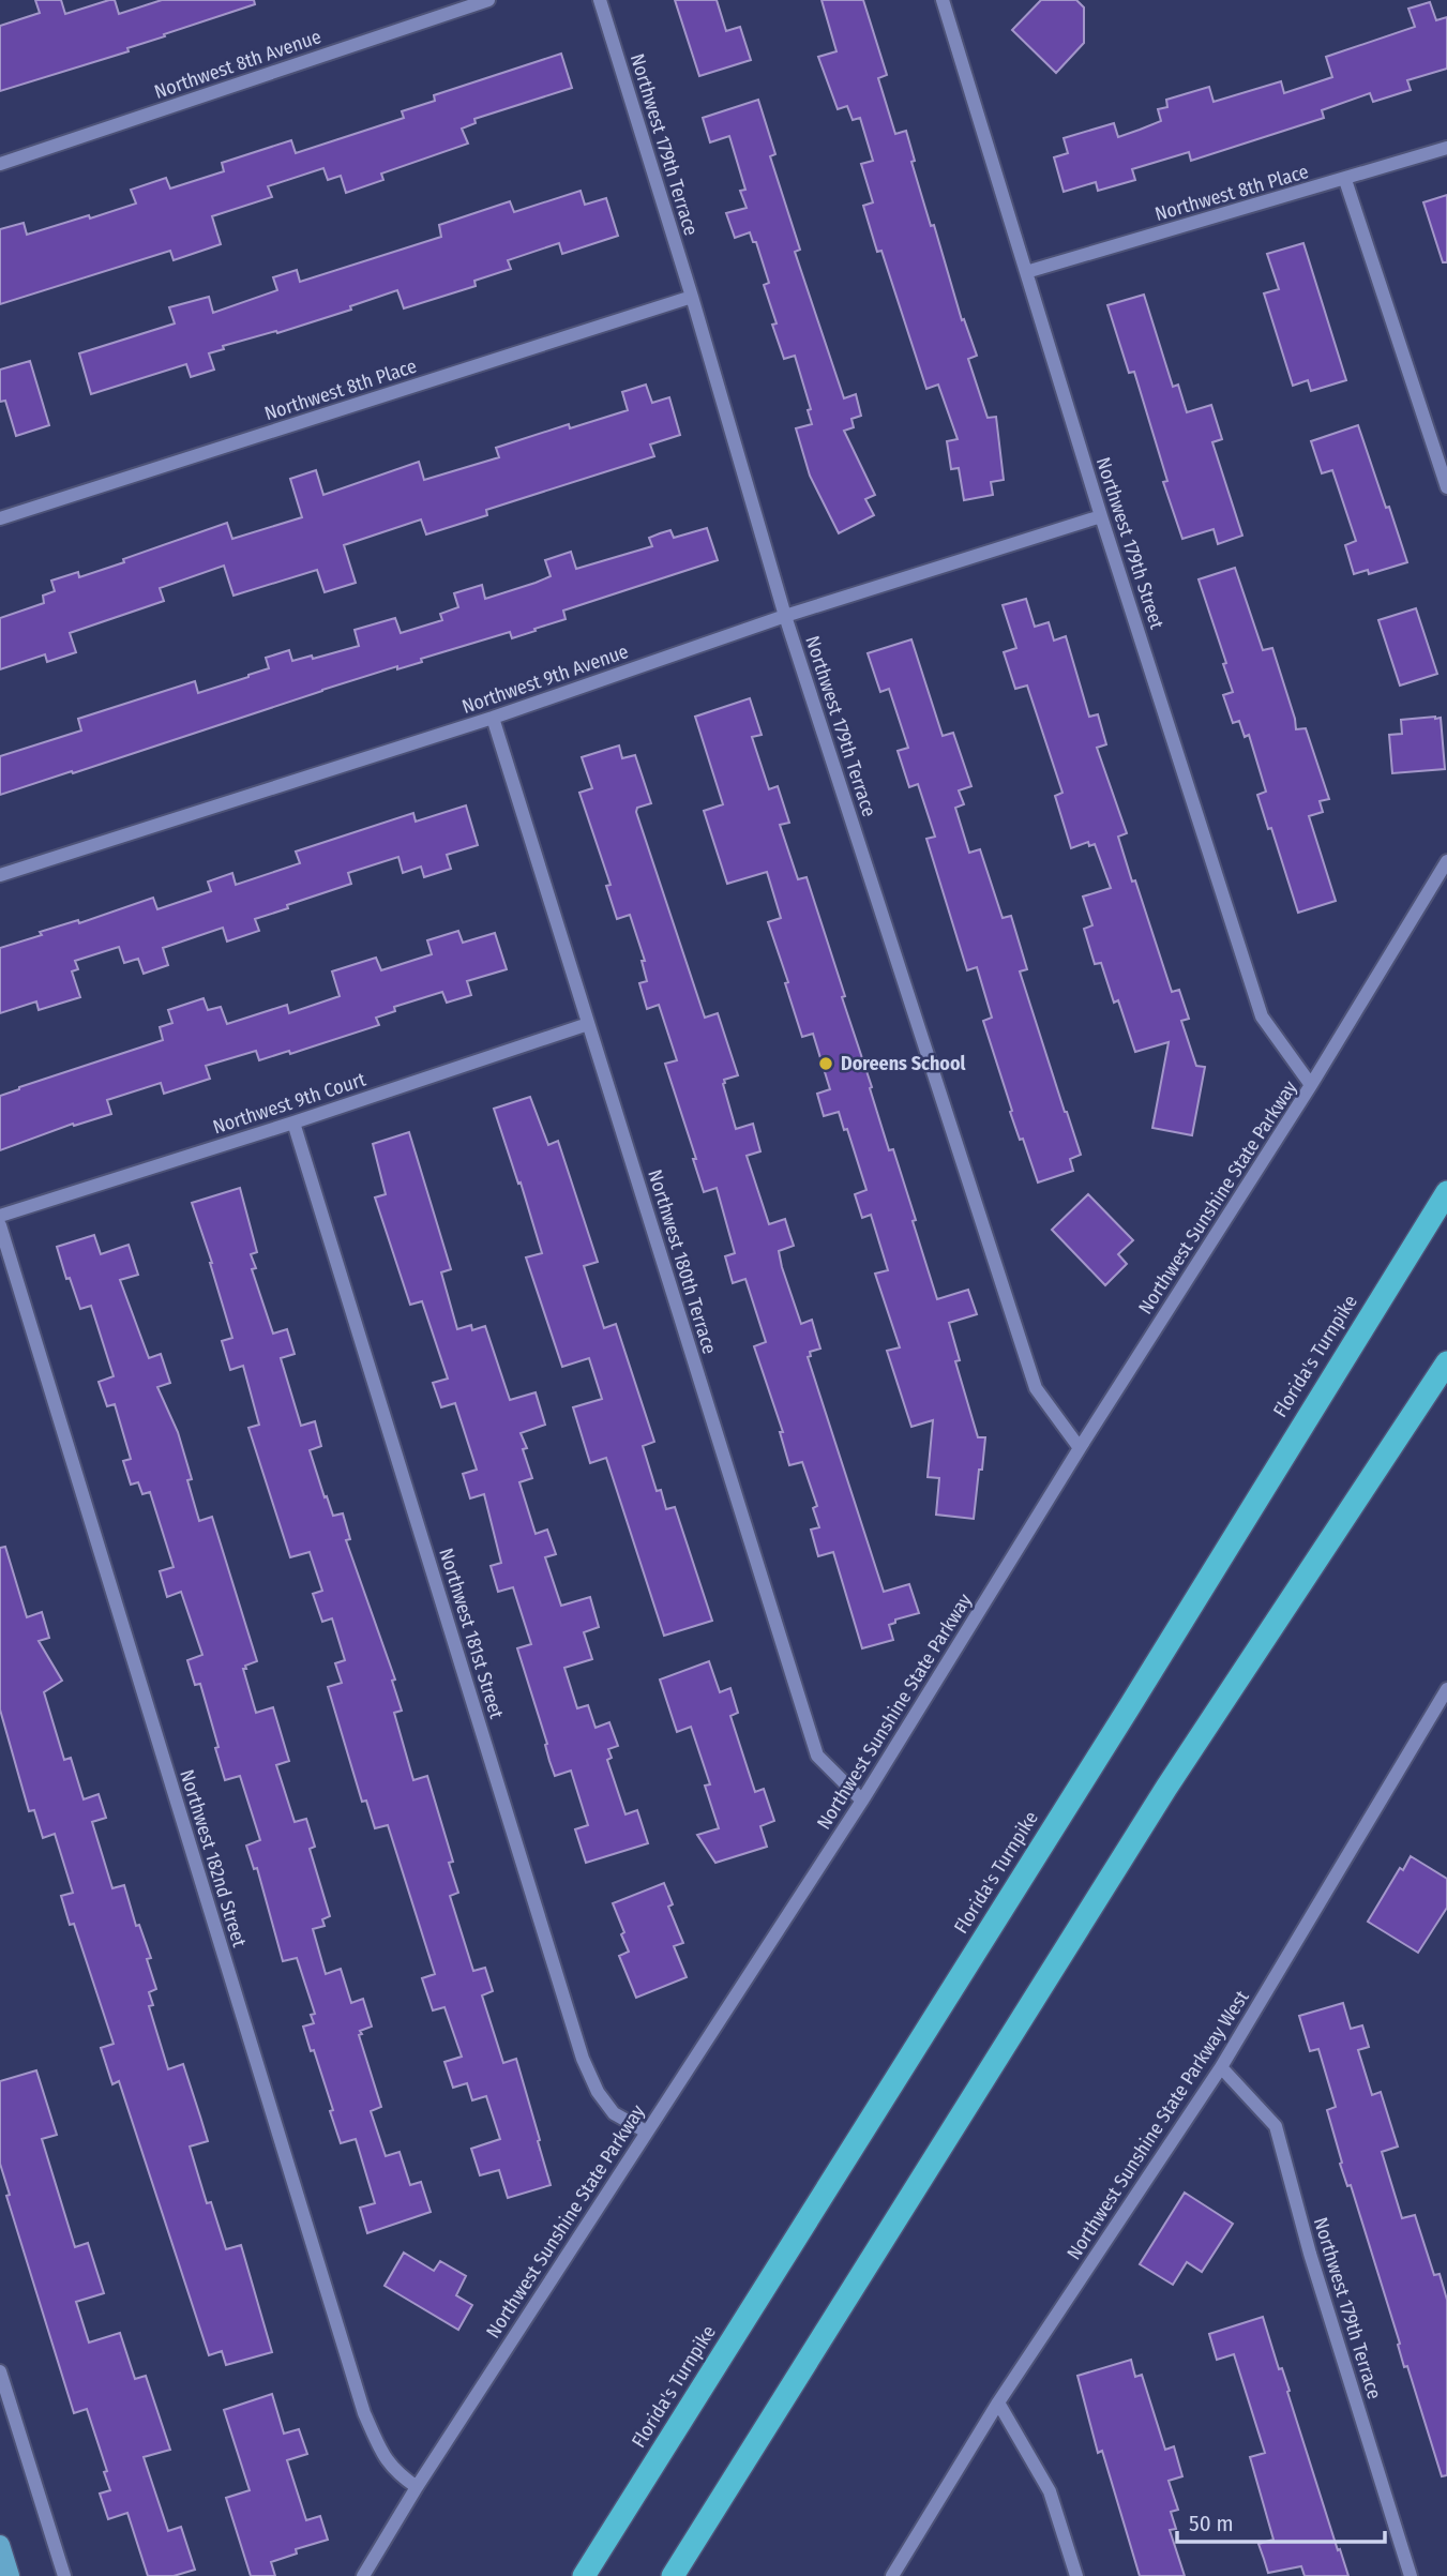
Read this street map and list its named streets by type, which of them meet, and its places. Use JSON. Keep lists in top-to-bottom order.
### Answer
{
  "streets": {
    "highway": ["Florida's Turnpike"],
    "street": [
      "Northwest 8th Avenue",
      "Northwest 179th Terrace",
      "Northwest 8th Place",
      "Northwest 179th Street",
      "Northwest 9th Avenue",
      "Northwest 9th Court",
      "Northwest Sunshine State Parkway",
      "Northwest 180th Terrace",
      "Northwest 181st Street",
      "Northwest 182nd Street",
      "Northwest Sunshine State Parkway West"
    ]
  },
  "crossings": [
    ["Northwest 179th Terrace", "Northwest 8th Place"],
    ["Northwest 179th Terrace", "Northwest 9th Avenue"],
    ["Northwest 179th Terrace", "Northwest Sunshine State Parkway"],
    ["Northwest 179th Terrace", "Northwest Sunshine State Parkway West"],
    ["Northwest 8th Place", "Northwest 179th Street"],
    ["Northwest 179th Street", "Northwest 9th Avenue"],
    ["Northwest 179th Street", "Northwest Sunshine State Parkway"],
    ["Northwest 9th Avenue", "Northwest 180th Terrace"],
    ["Northwest 9th Court", "Northwest 180th Terrace"],
    ["Northwest 9th Court", "Northwest 181st Street"],
    ["Northwest Sunshine State Parkway", "Northwest 180th Terrace"],
    ["Northwest Sunshine State Parkway", "Northwest 181st Street"],
    ["Northwest Sunshine State Parkway", "Northwest 182nd Street"]
  ],
  "places": ["Doreens School"],
  "scale_bar": "50 m"
}
